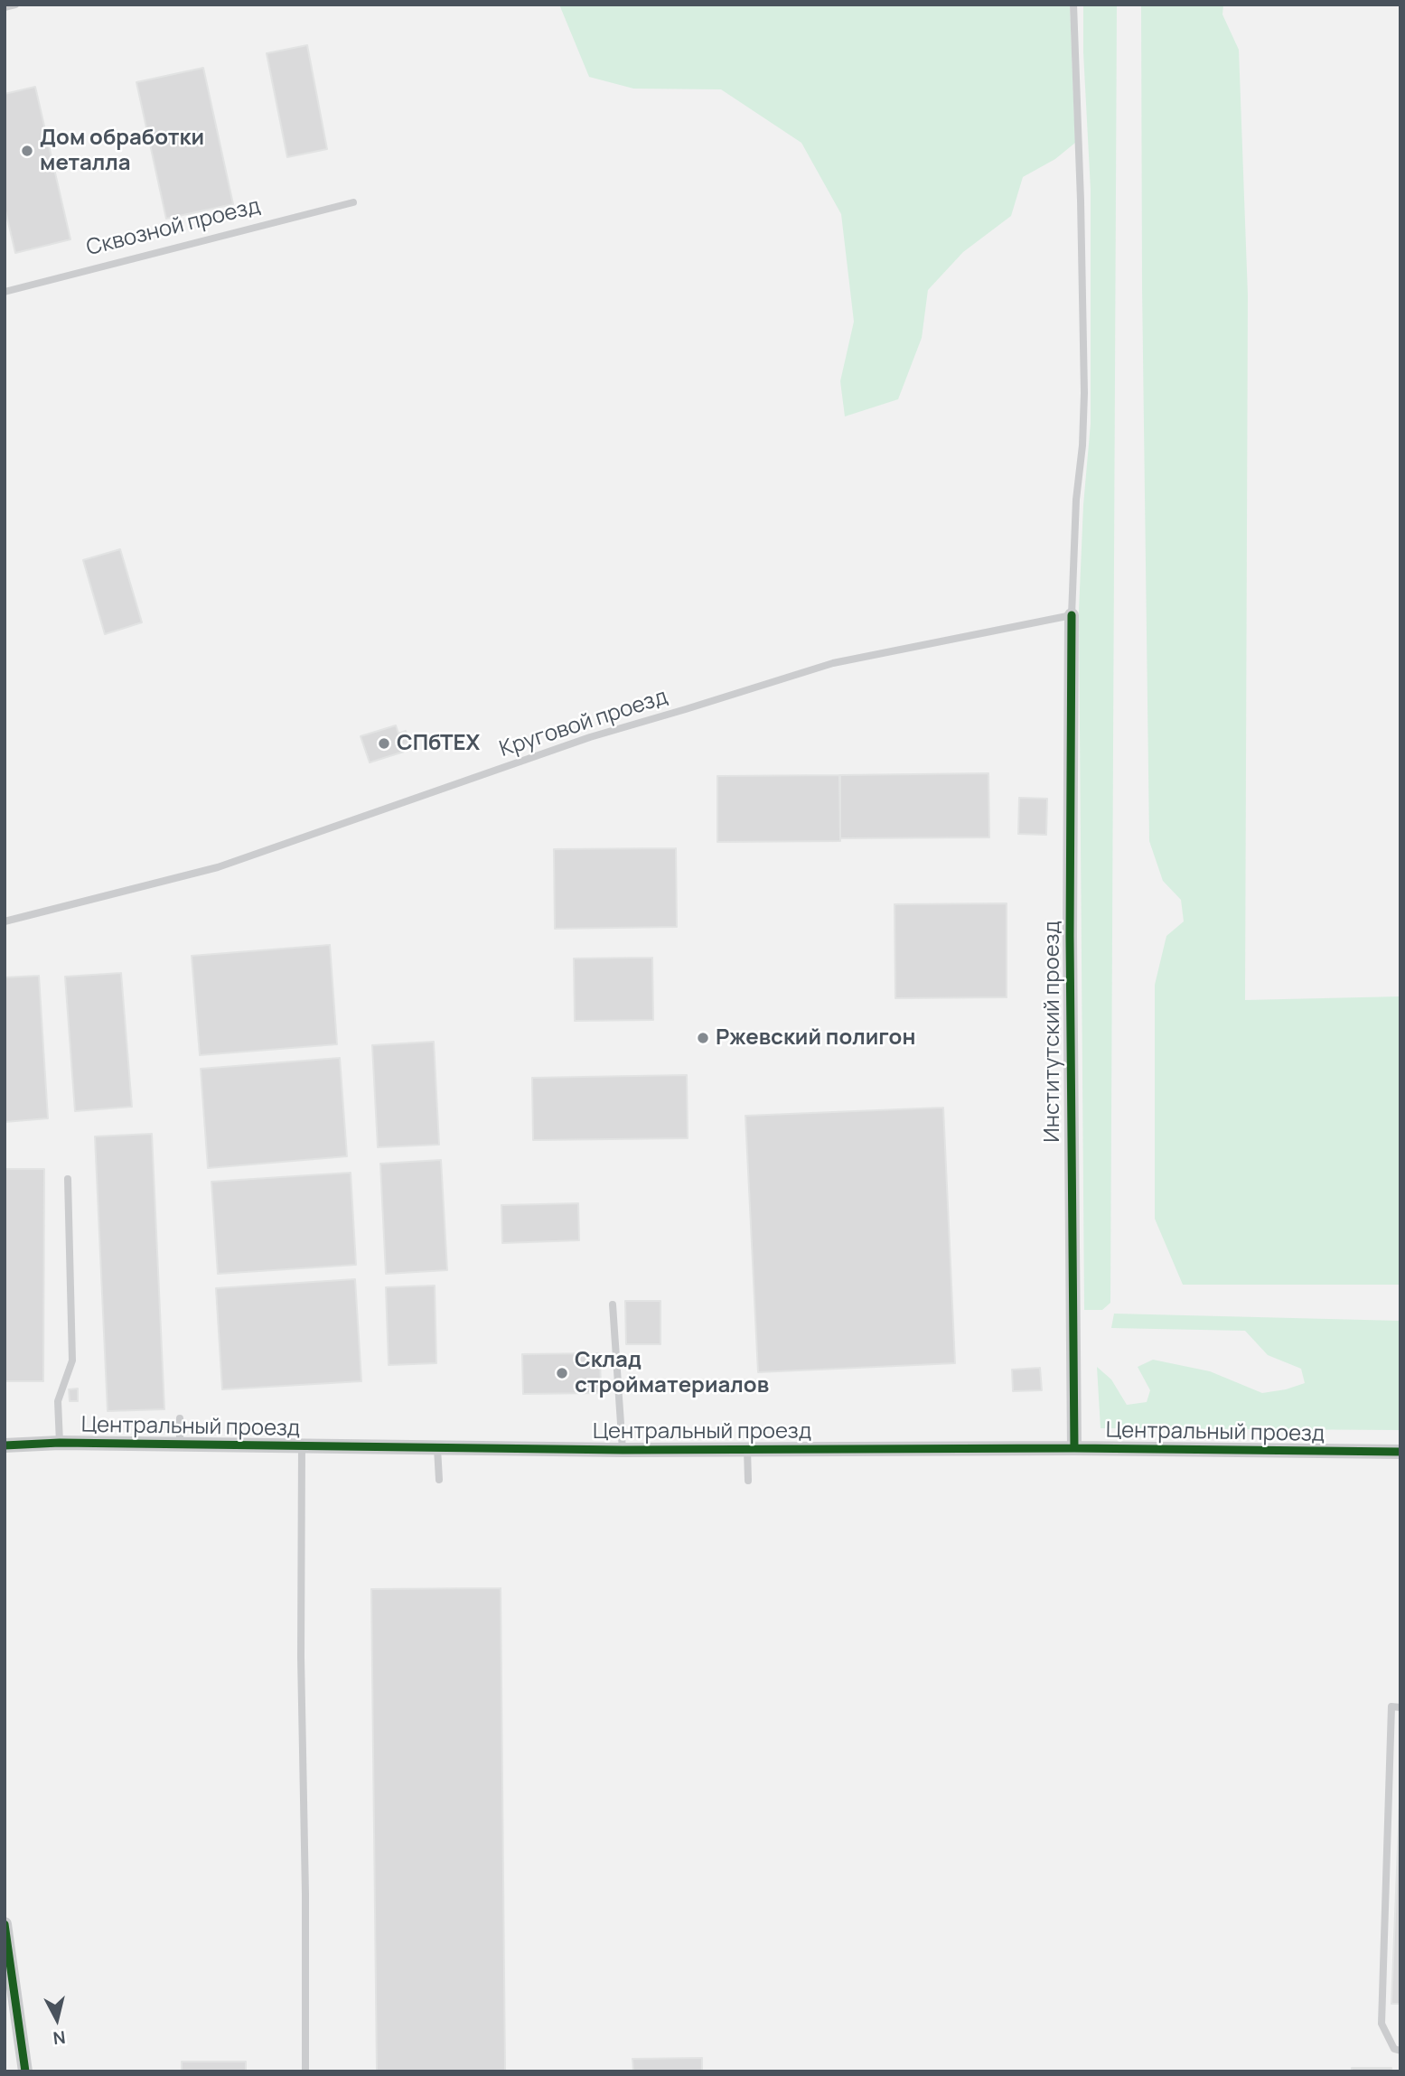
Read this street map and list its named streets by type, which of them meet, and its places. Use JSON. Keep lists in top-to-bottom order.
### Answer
{
  "streets": {
    "street": ["Институтский проезд", "Центральный проезд"],
    "lane": ["Сквозной проезд", "Круговой проезд"]
  },
  "crossings": [
    ["Круговой проезд", "Институтский проезд"],
    ["Институтский проезд", "Центральный проезд"]
  ],
  "places": [
    "Дом обработки металла",
    "СПбТЕХ",
    "Ржевский полигон",
    "Склад стройматериалов"
  ],
  "north": "bottom"
}
